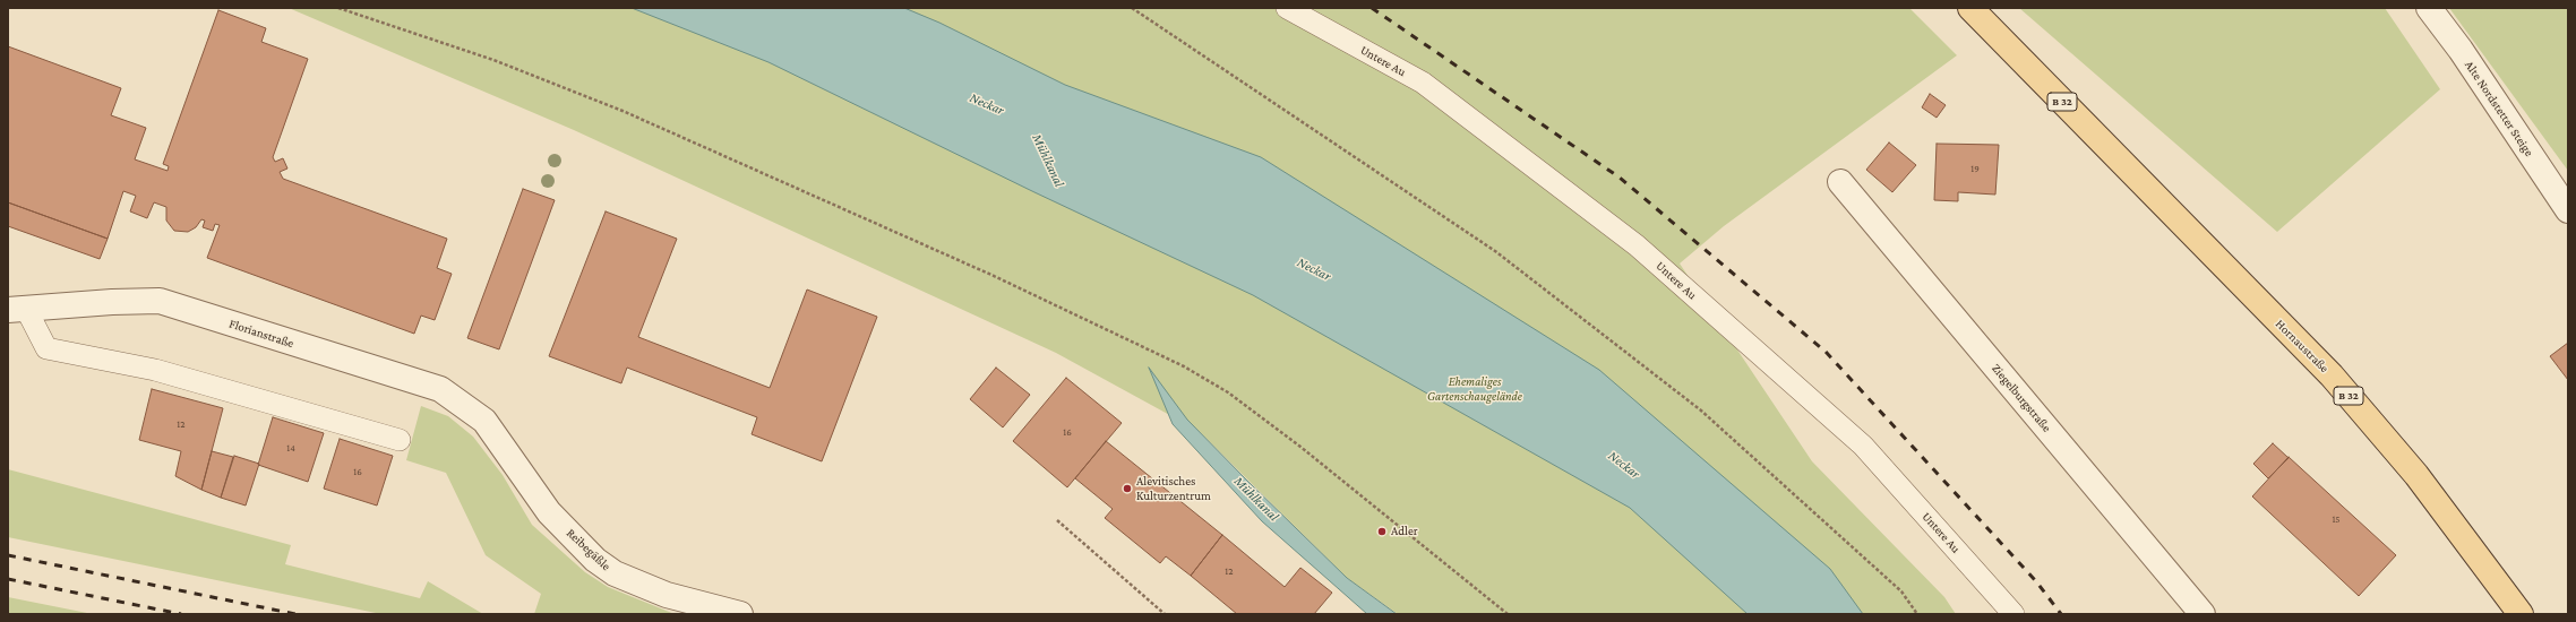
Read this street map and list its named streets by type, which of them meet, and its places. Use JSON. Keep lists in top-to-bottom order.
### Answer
{
  "streets": {
    "main road": ["B 32", "Hornaustraße"],
    "street": [
      "Alte Nordstetter Steige",
      "Florianstraße",
      "Ziegelburgstraße",
      "Reibegäßle"
    ],
    "lane": ["Untere Au"]
  },
  "crossings": [
    ["Florianstraße", "Reibegäßle"]
  ],
  "water": ["Neckar", "Mühlkanal"],
  "parks": ["Ehemaliges Gartenschaugelände"],
  "places": ["Alevitisches Kulturzentrum", "Adler"],
  "house_numbers": [
    "19",
    "12",
    "16",
    "14",
    "16",
    "15",
    "12"
  ]
}
